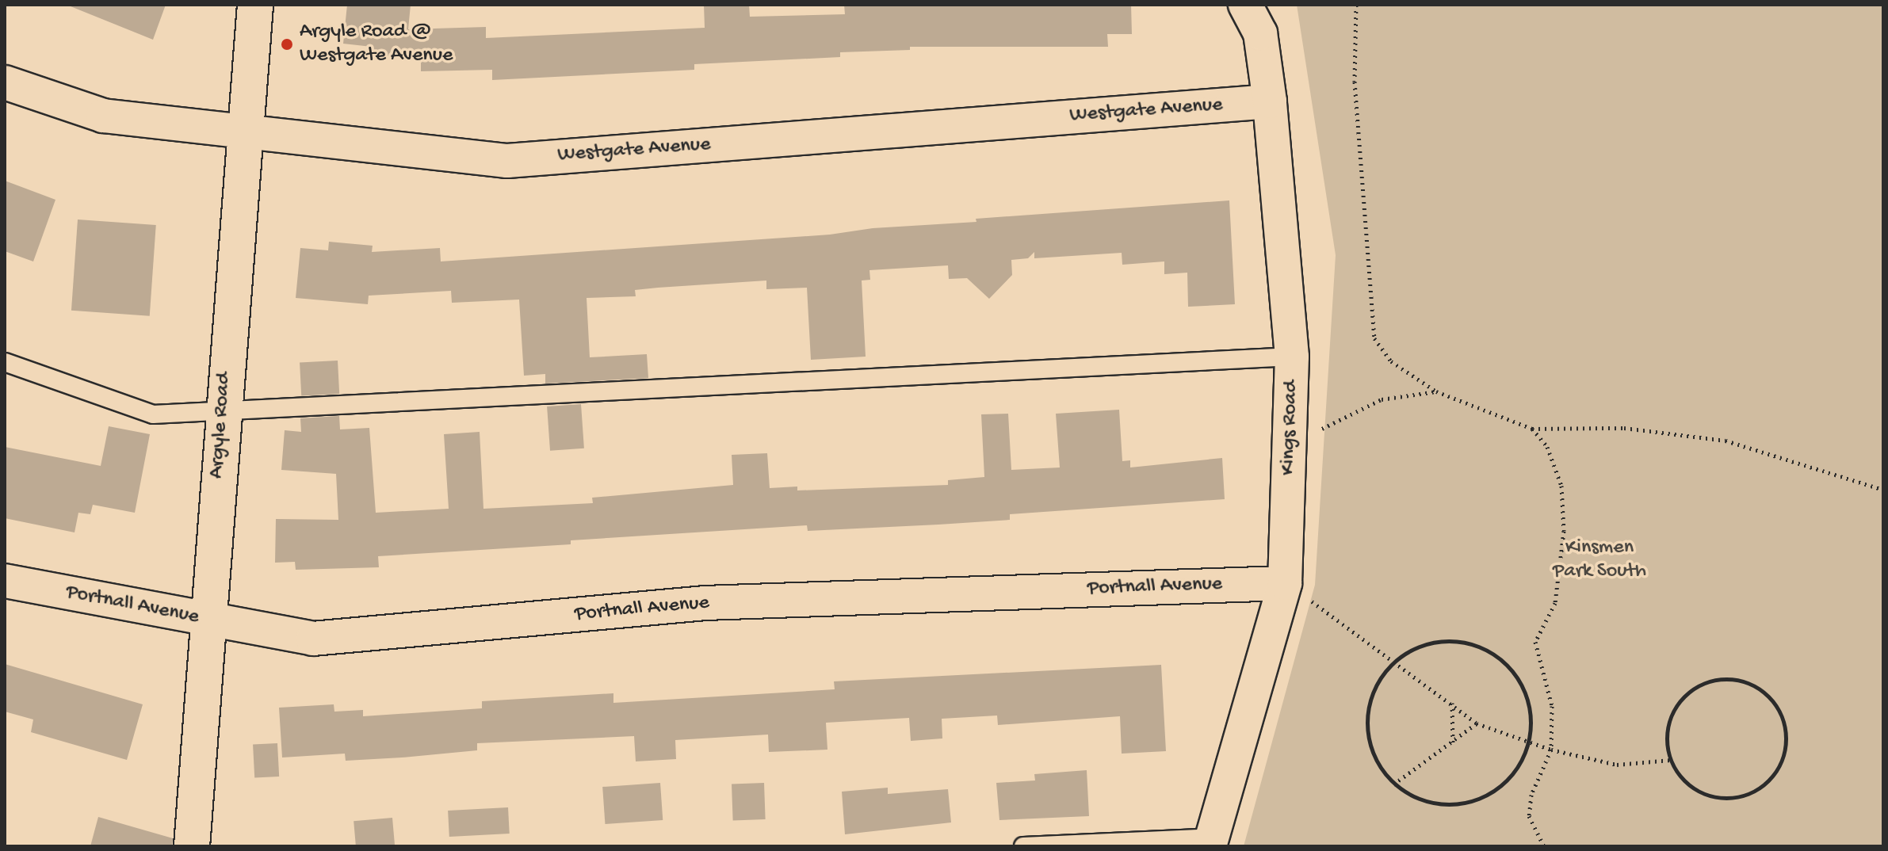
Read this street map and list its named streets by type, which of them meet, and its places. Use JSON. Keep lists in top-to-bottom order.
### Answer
{
  "streets": {
    "street": [
      "Westgate Avenue",
      "Argyle Road",
      "Kings Road",
      "Portnall Avenue"
    ]
  },
  "crossings": [
    ["Westgate Avenue", "Argyle Road"],
    ["Westgate Avenue", "Kings Road"],
    ["Argyle Road", "Portnall Avenue"],
    ["Kings Road", "Portnall Avenue"]
  ],
  "parks": ["Kinsmen Park South"],
  "places": ["Argyle Road @ Westgate Avenue"]
}
